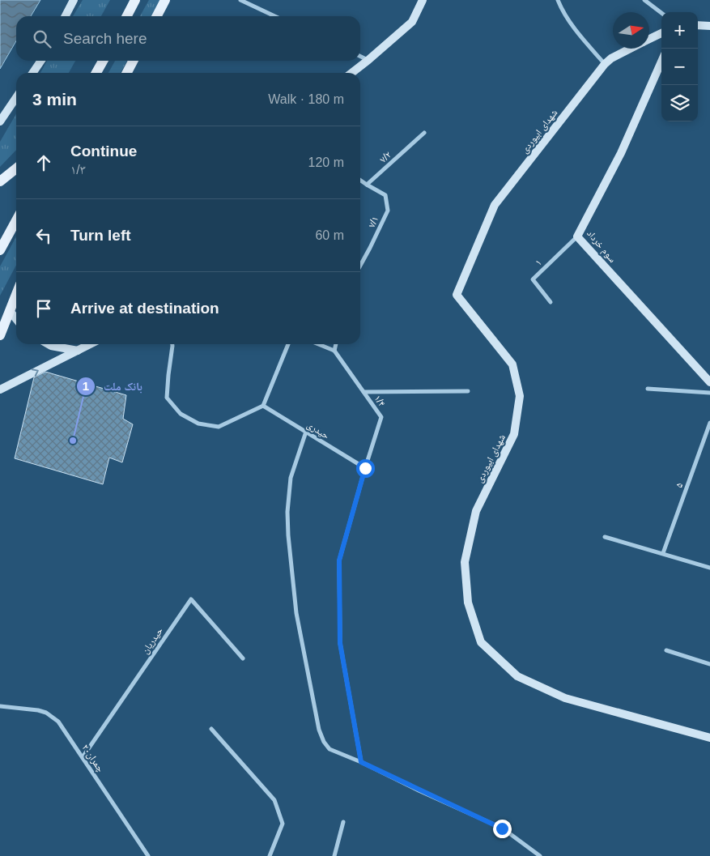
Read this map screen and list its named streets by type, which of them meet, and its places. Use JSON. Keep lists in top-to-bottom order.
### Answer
{
  "streets": {
    "street": [
      "شهدای ابیوردی",
      "۷/۲",
      "۷/۱",
      "سوم خرداد",
      "۱",
      "۱/۴",
      "حیدری",
      "۵",
      "حیدریان",
      "چمران۲۰"
    ]
  },
  "crossings": [
    ["۷/۲", "۷/۱"],
    ["سوم خرداد", "۱"],
    ["۱/۴", "حیدری"],
    ["حیدریان", "چمران۲۰"]
  ],
  "places": ["بانک ملت"],
  "north": "right",
  "page": {
    "map_buttons": ["+", "−"],
    "search": "Search here",
    "heading": ["3 min", "Walk · 180 m"],
    "list": [
      ["Continue", "۱/۳", "120 m"],
      ["Turn left", "60 m"],
      "Arrive at destination"
    ]
  }
}
